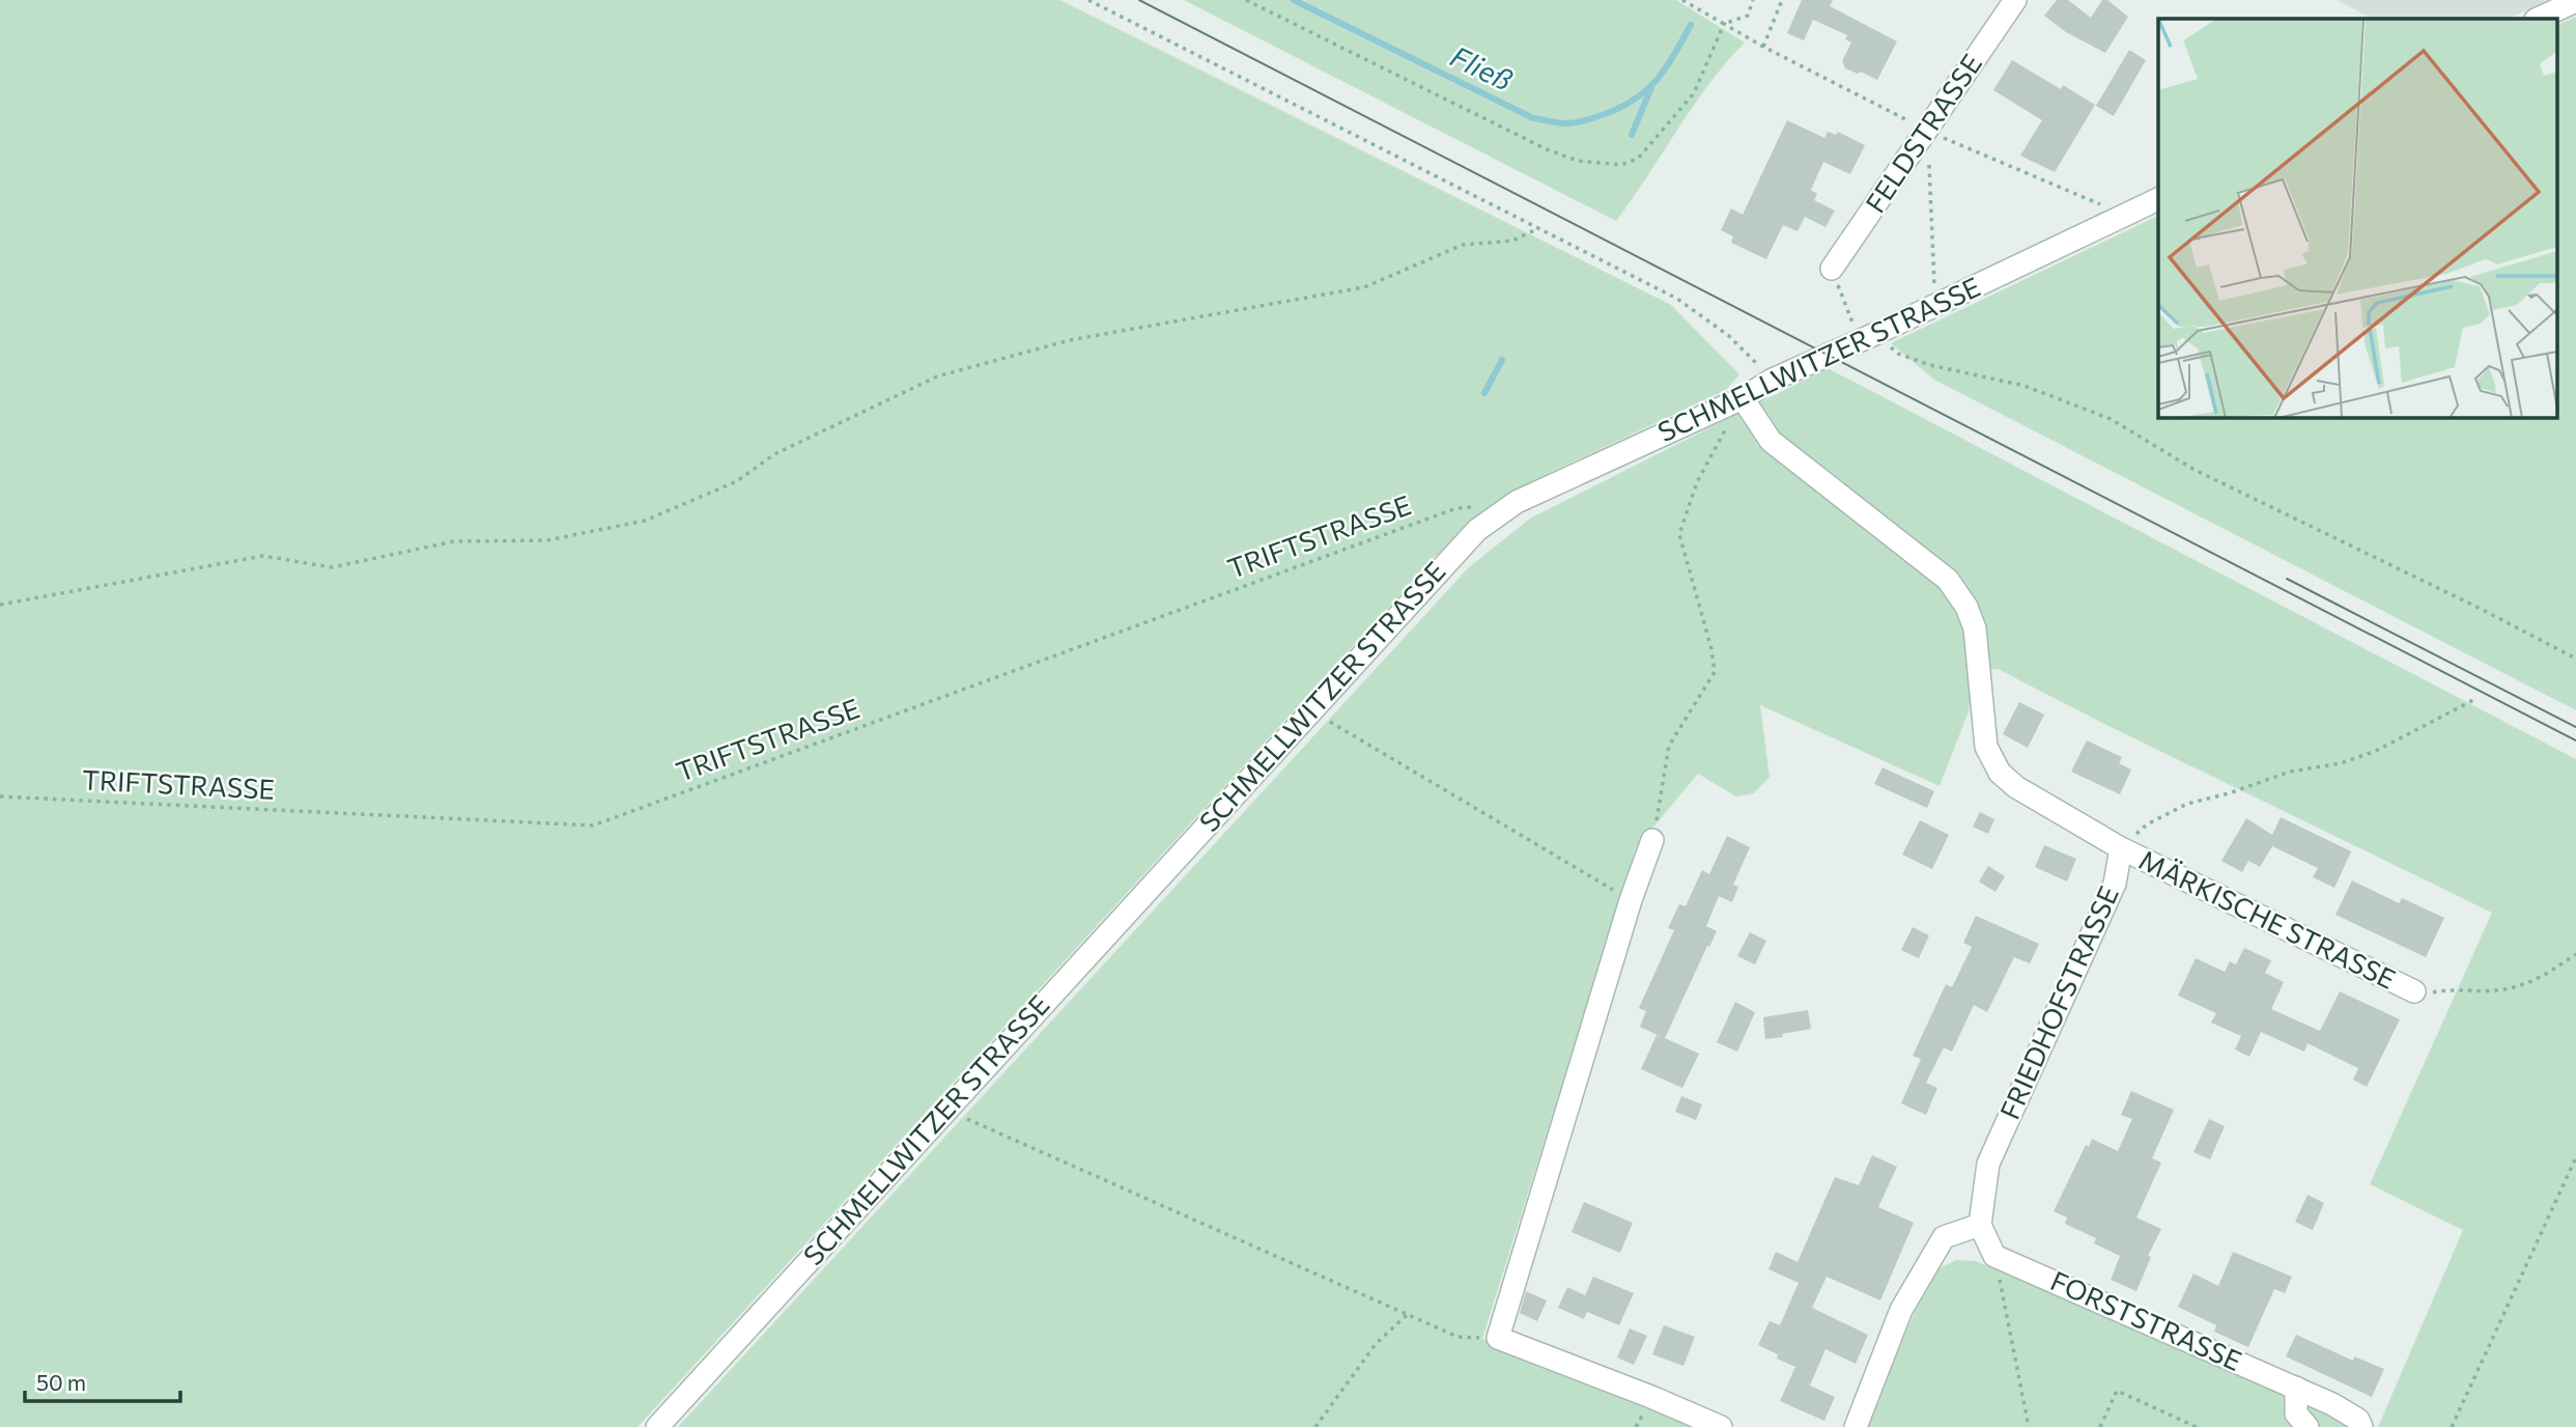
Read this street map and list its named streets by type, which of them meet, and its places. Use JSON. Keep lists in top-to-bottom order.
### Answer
{
  "streets": {
    "street": [
      "FELDSTRASSE",
      "SCHMELLWITZER STRASSE",
      "MÄRKISCHE STRASSE",
      "FRIEDHOFSTRASSE",
      "FORSTSTRASSE"
    ],
    "path": ["TRIFTSTRASSE"]
  },
  "crossings": [
    ["SCHMELLWITZER STRASSE", "FRIEDHOFSTRASSE"],
    ["MÄRKISCHE STRASSE", "FRIEDHOFSTRASSE"]
  ],
  "water": ["Fließ"],
  "scale_bar": "50 m"
}
